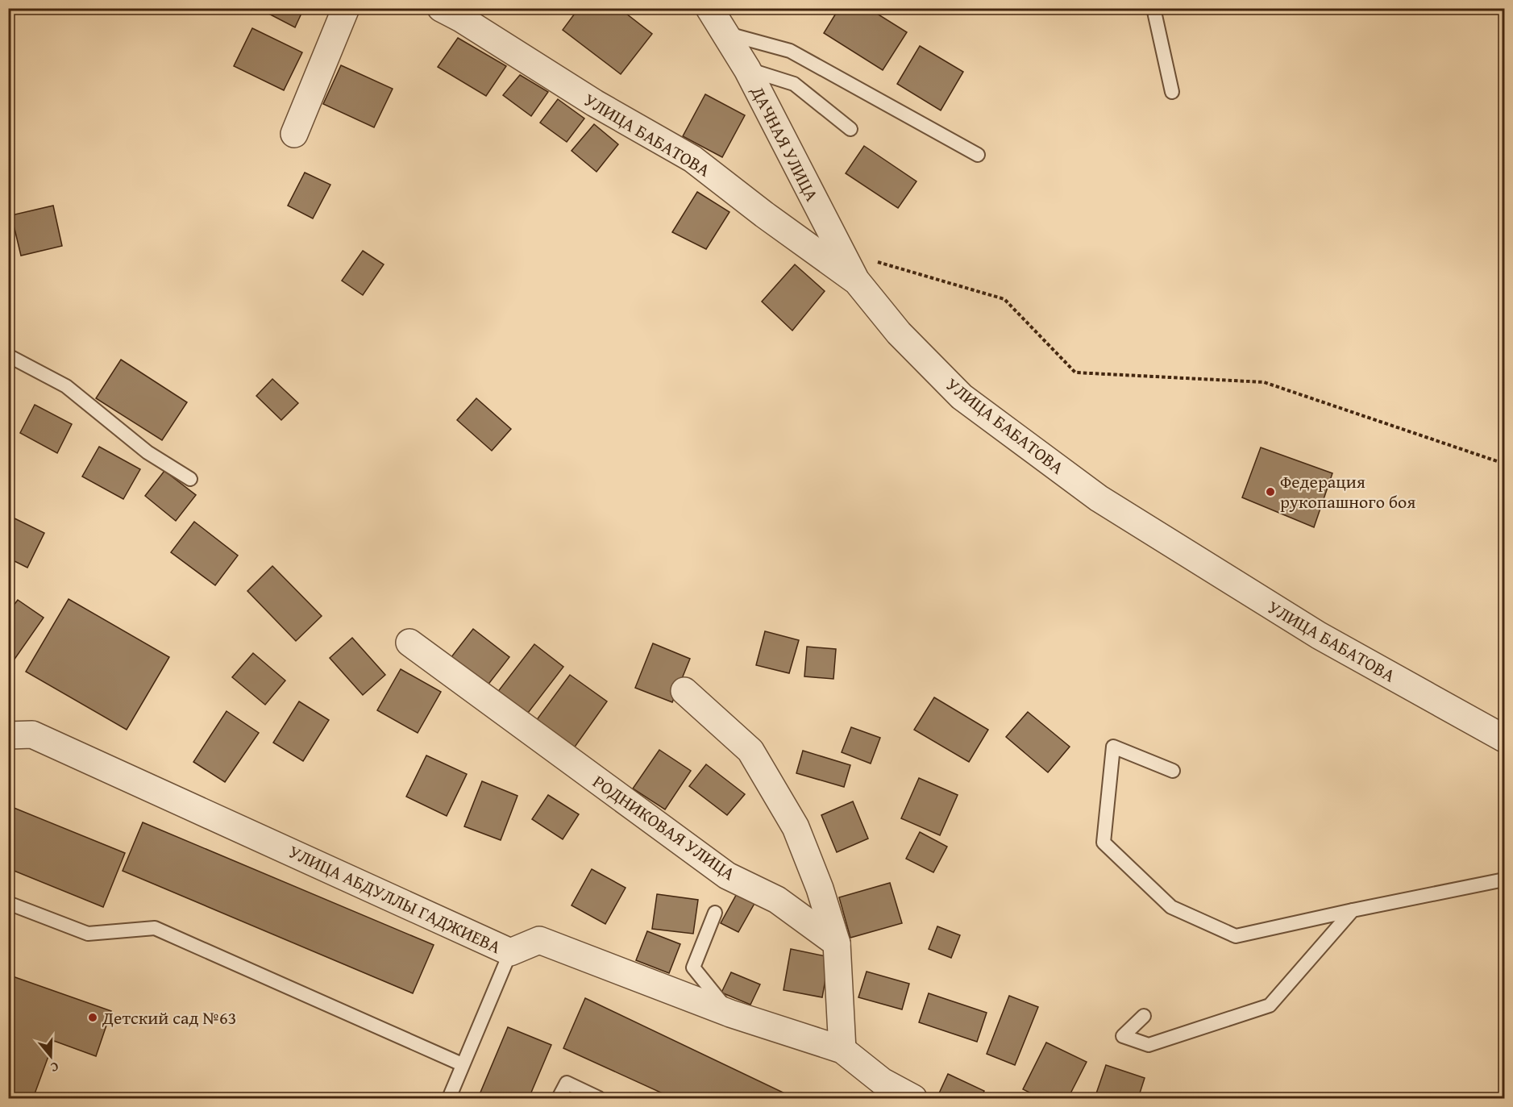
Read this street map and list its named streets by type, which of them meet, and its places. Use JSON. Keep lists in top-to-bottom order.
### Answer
{
  "streets": {
    "street": [
      "УЛИЦА БАБАТОВА",
      "ДАЧНАЯ УЛИЦА",
      "РОДНИКОВАЯ УЛИЦА",
      "УЛИЦА АБДУЛЛЫ ГАДЖИЕВА"
    ]
  },
  "crossings": [
    ["УЛИЦА БАБАТОВА", "ДАЧНАЯ УЛИЦА"]
  ],
  "places": ["Федерация рукопашного боя", "Детский сад №63"],
  "north": "bottom"
}
